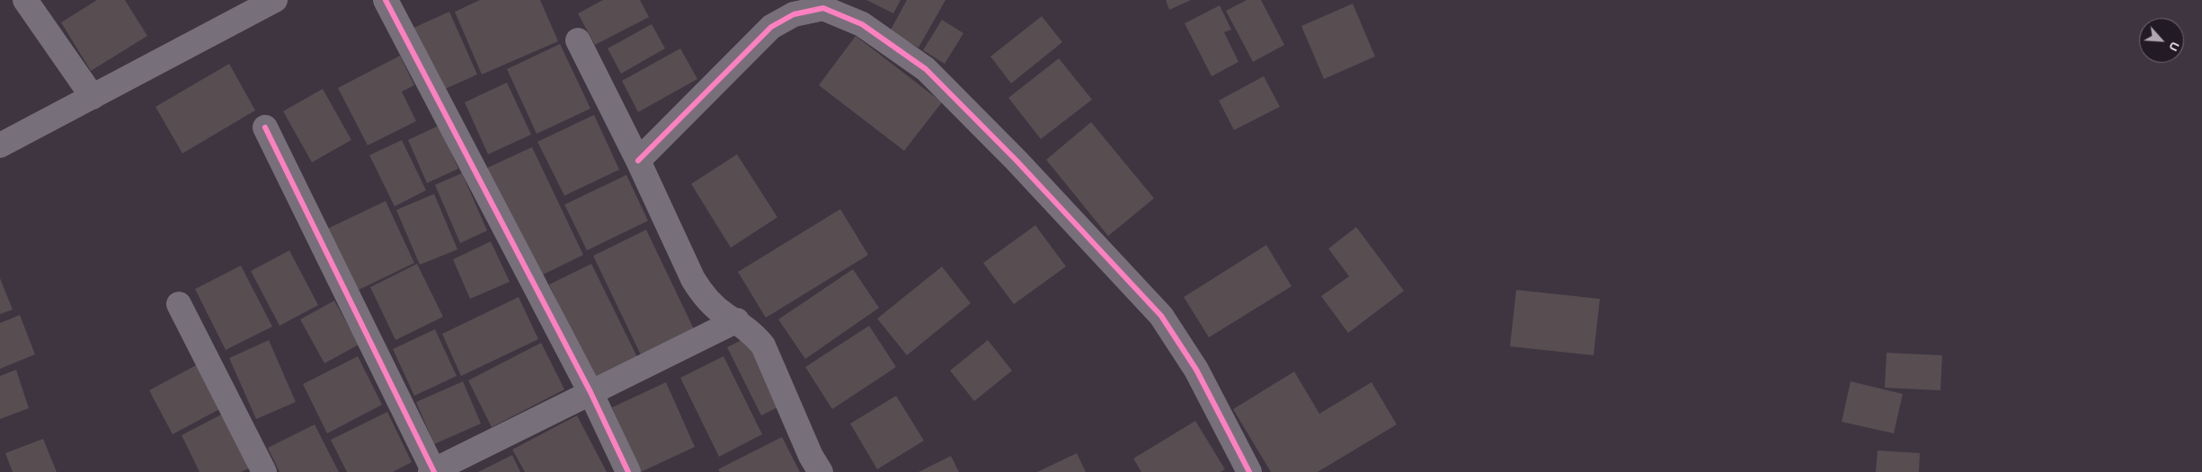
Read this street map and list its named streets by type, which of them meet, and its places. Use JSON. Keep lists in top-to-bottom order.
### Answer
{
  "north": "bottom right"
}
